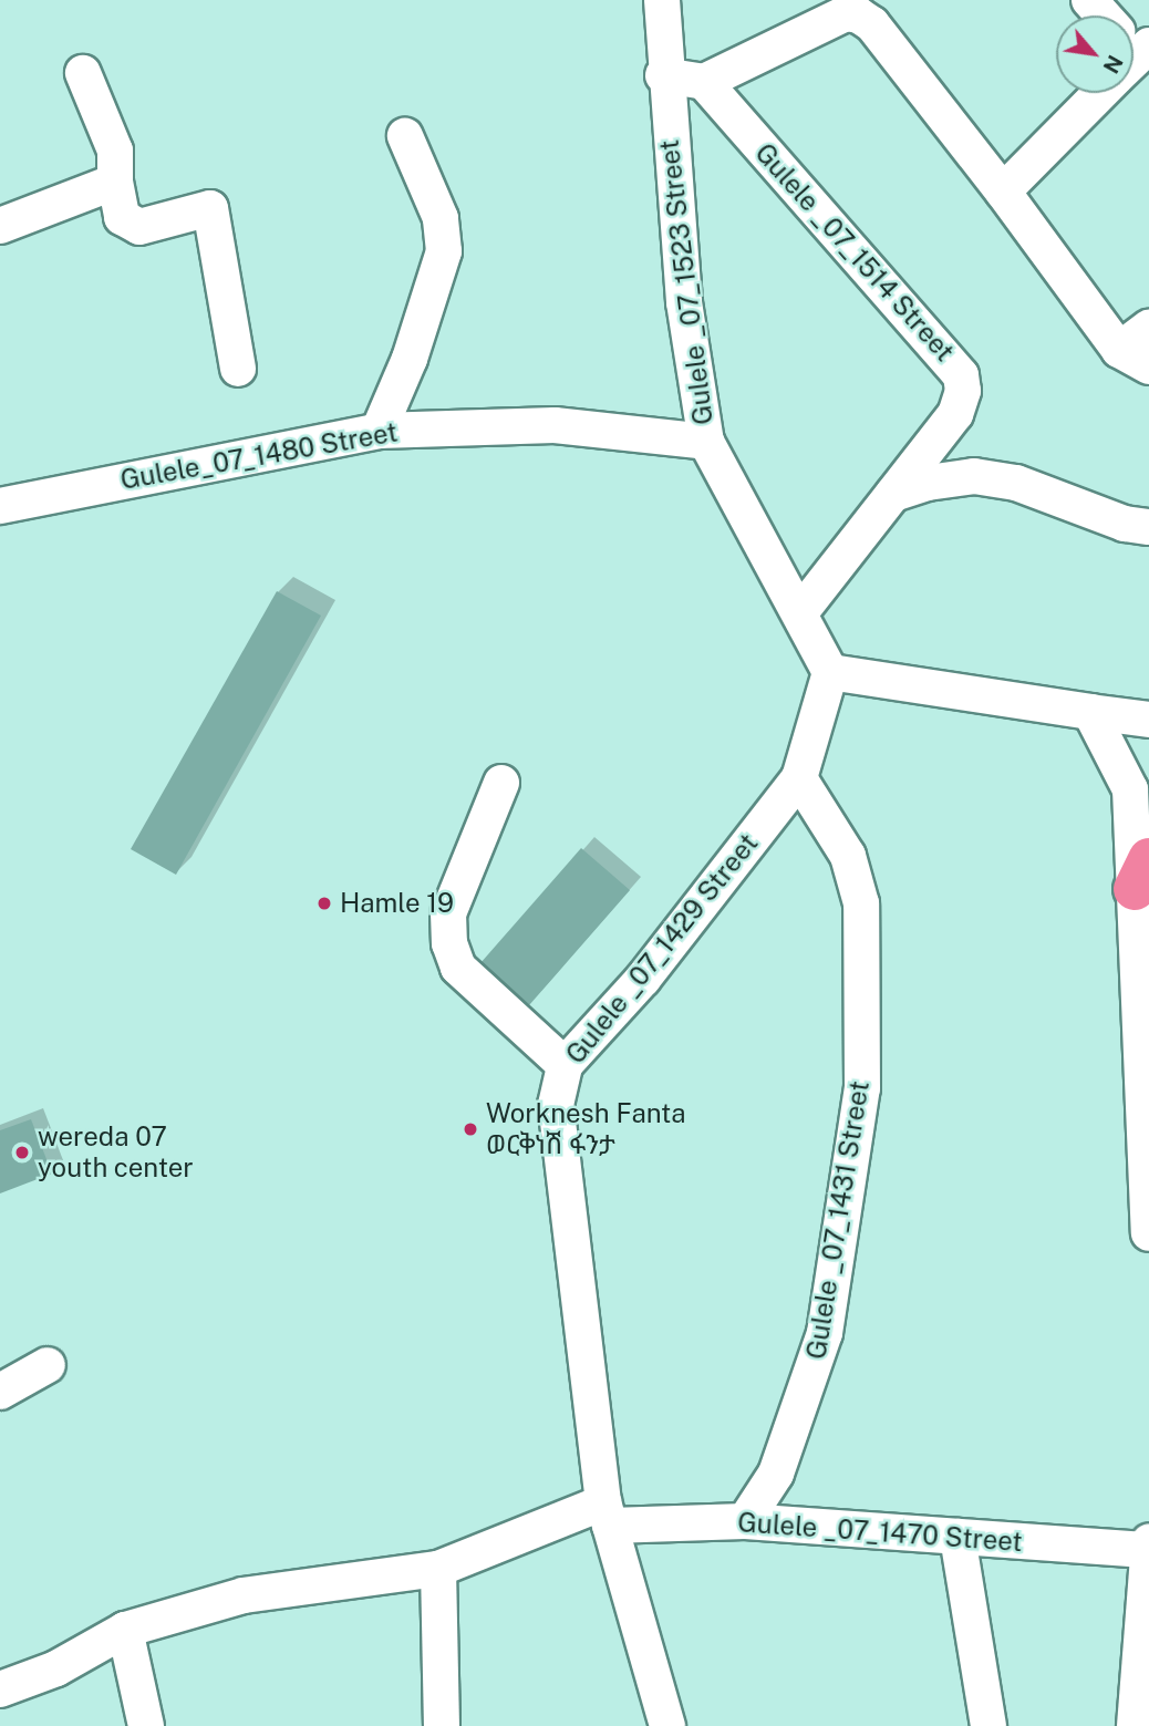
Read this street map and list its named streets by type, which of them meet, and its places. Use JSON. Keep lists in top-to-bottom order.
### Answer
{
  "streets": {
    "street": [
      "Gulele _07_1514 Street",
      "Gulele _07_1523 Street",
      "Gulele_07_1480 Street",
      "Gulele _07_1429 Street",
      "Gulele _07_1431 Street",
      "Gulele _07_1470 Street"
    ]
  },
  "crossings": [
    ["Gulele _07_1514 Street", "Gulele _07_1523 Street"],
    ["Gulele _07_1523 Street", "Gulele_07_1480 Street"],
    ["Gulele _07_1429 Street", "Gulele _07_1431 Street"],
    ["Gulele _07_1429 Street", "Gulele _07_1470 Street"],
    ["Gulele _07_1431 Street", "Gulele _07_1470 Street"]
  ],
  "places": ["Hamle 19", "Worknesh Fanta ወርቅነሽ ፋንታ", "wereda 07 youth center"],
  "north": "bottom right"
}
